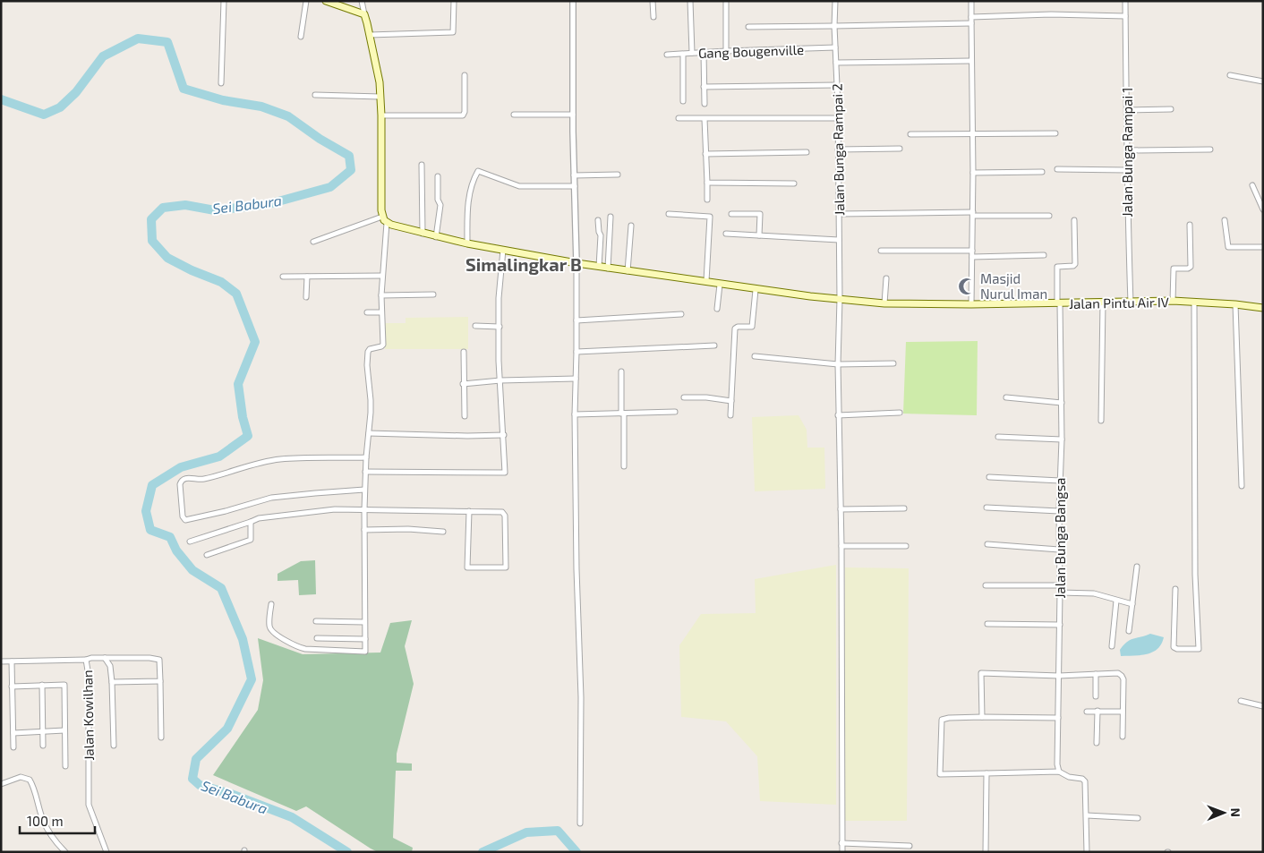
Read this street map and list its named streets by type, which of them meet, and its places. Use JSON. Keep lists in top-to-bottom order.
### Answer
{
  "streets": {
    "main road": ["Jalan Pintu Air IV"],
    "street": [
      "Gang Bougenville",
      "Jalan Bunga Rampai 2",
      "Jalan Bunga Rampai 1",
      "Jalan Bunga Bangsa",
      "Jalan Kowilhan"
    ]
  },
  "crossings": [
    ["Gang Bougenville", "Jalan Bunga Rampai 2"],
    ["Jalan Bunga Rampai 2", "Jalan Pintu Air IV"],
    ["Jalan Bunga Rampai 1", "Jalan Pintu Air IV"],
    ["Jalan Pintu Air IV", "Jalan Bunga Bangsa"]
  ],
  "districts": ["Simalingkar B"],
  "water": ["Sei Babura"],
  "places": {
    "mosque": ["Masjid Nurul Iman"]
  },
  "scale_bar": "100 m",
  "north": "right"
}
